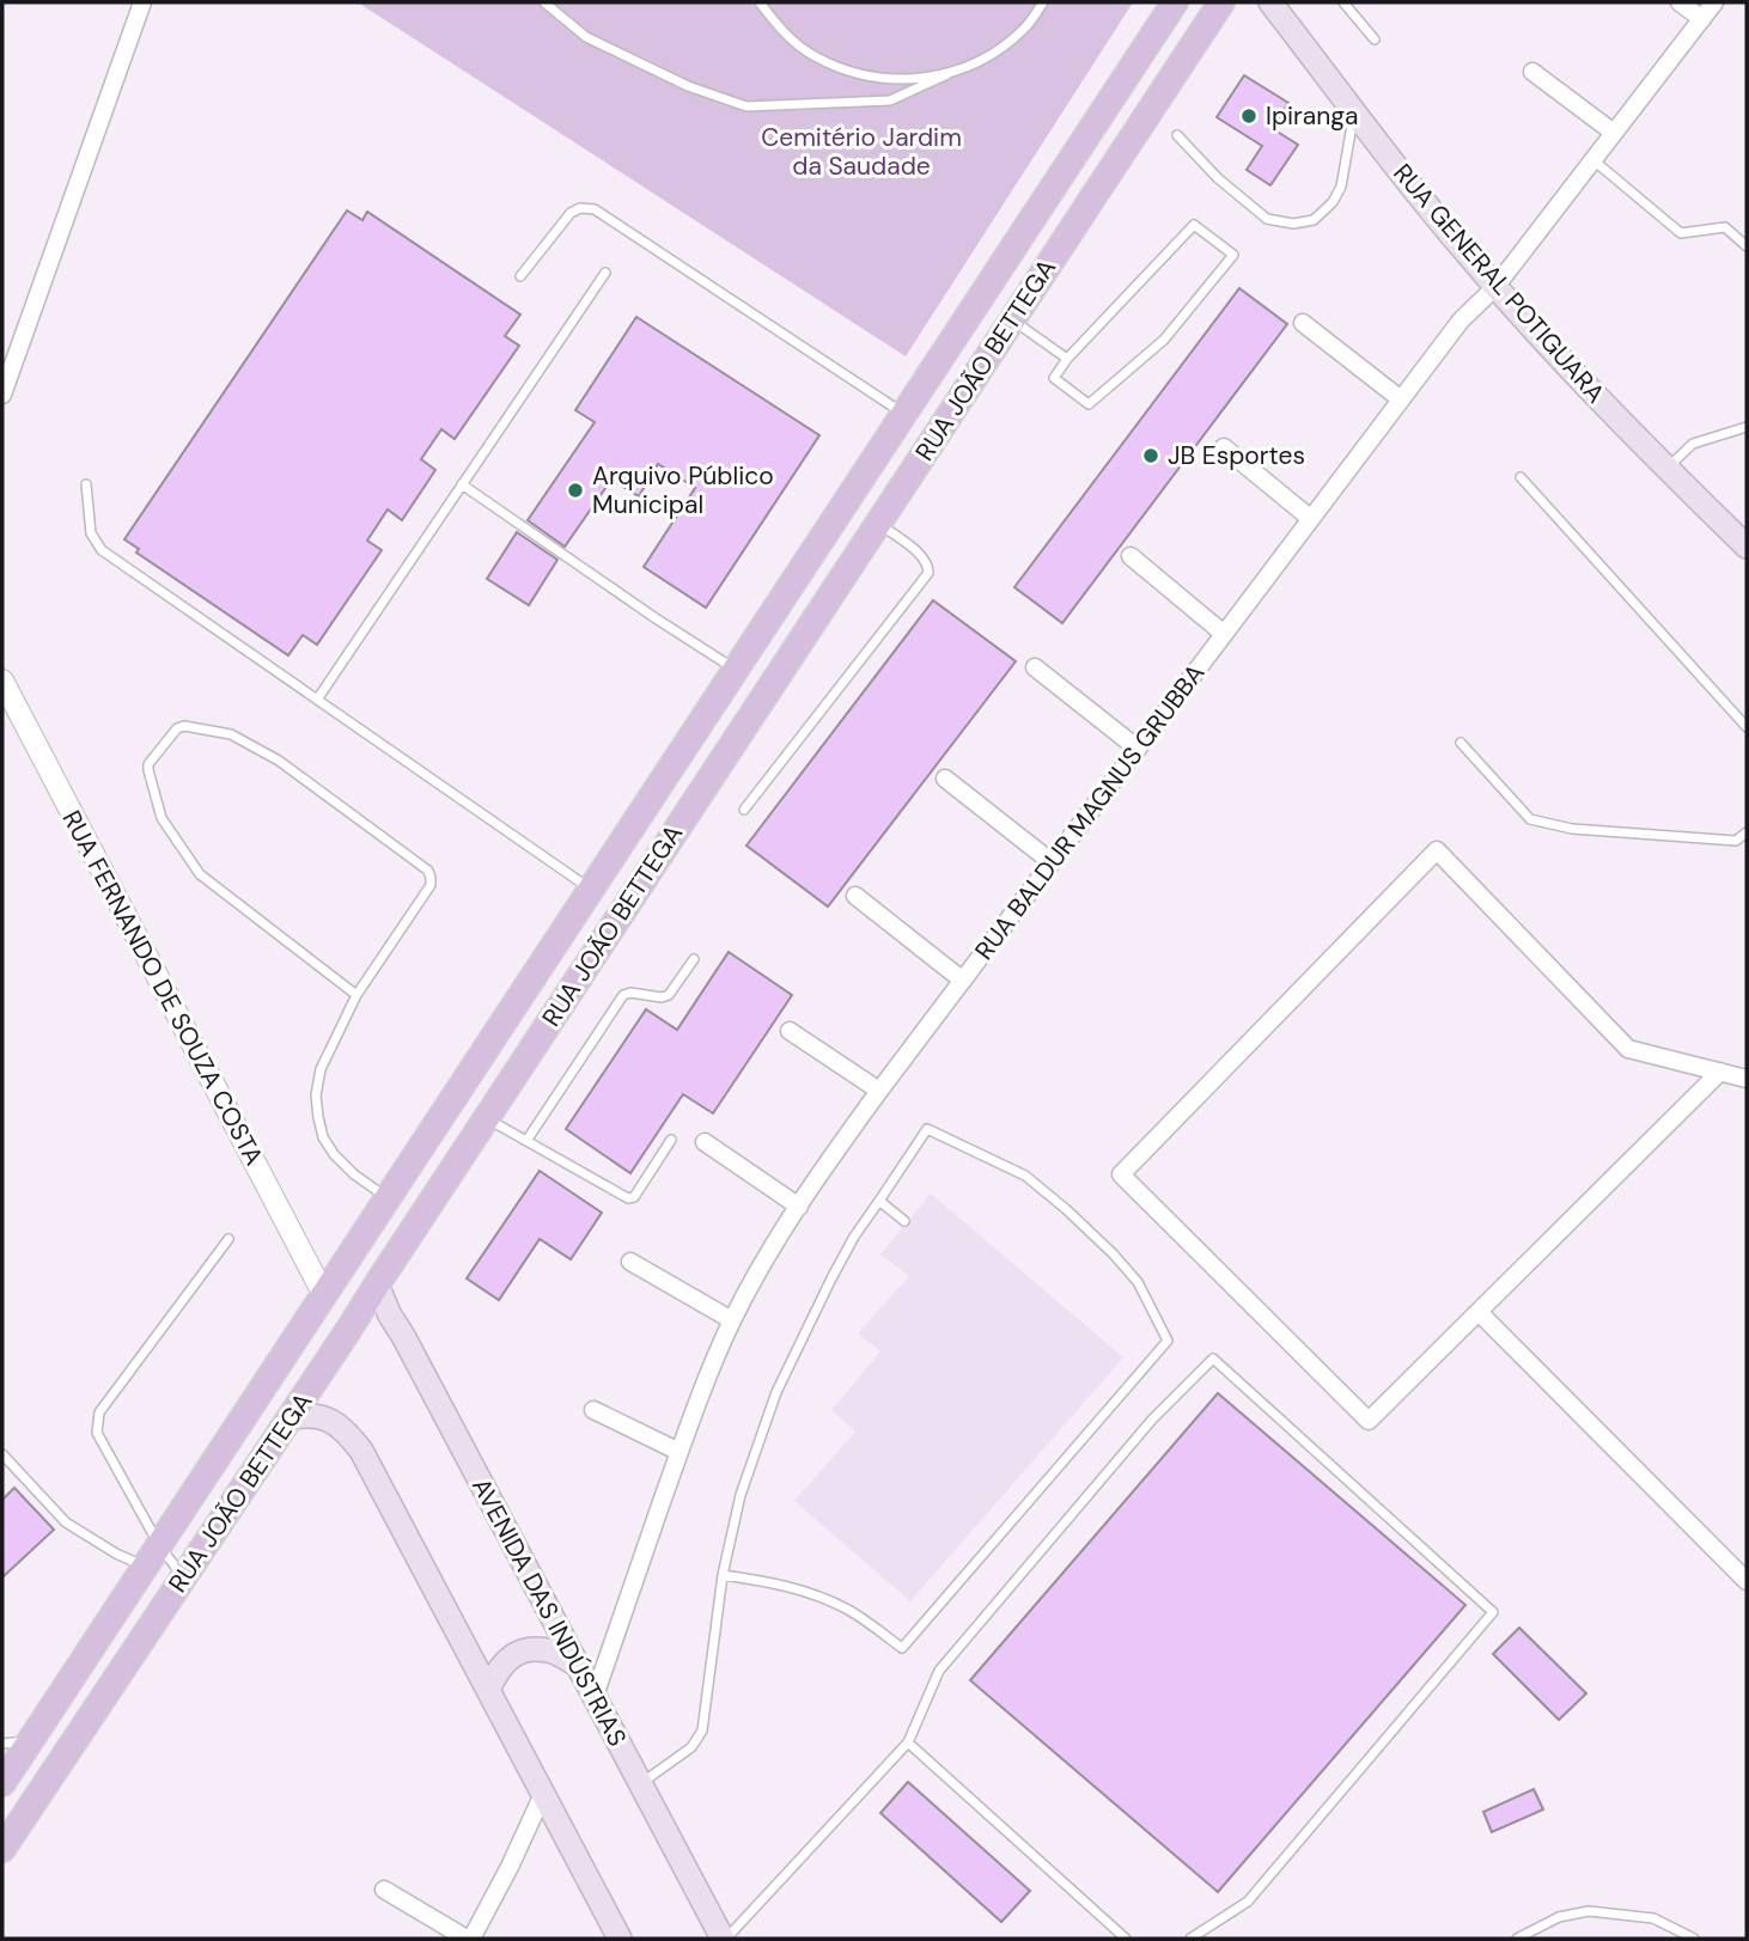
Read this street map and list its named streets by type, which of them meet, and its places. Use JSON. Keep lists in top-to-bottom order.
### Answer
{
  "streets": {
    "main road": ["RUA GENERAL POTIGUARA", "RUA JOÃO BETTEGA", "AVENIDA DAS INDÚSTRIAS"],
    "street": ["RUA BALDUR MAGNUS GRUBBA", "RUA FERNANDO DE SOUZA COSTA"]
  },
  "crossings": [
    ["RUA GENERAL POTIGUARA", "RUA BALDUR MAGNUS GRUBBA"],
    ["RUA JOÃO BETTEGA", "RUA FERNANDO DE SOUZA COSTA"],
    ["RUA JOÃO BETTEGA", "AVENIDA DAS INDÚSTRIAS"],
    ["RUA BALDUR MAGNUS GRUBBA", "AVENIDA DAS INDÚSTRIAS"]
  ],
  "parks": ["Cemitério Jardim da Saudade"],
  "places": ["Ipiranga", "JB Esportes", "Arquivo Público Municipal"]
}
